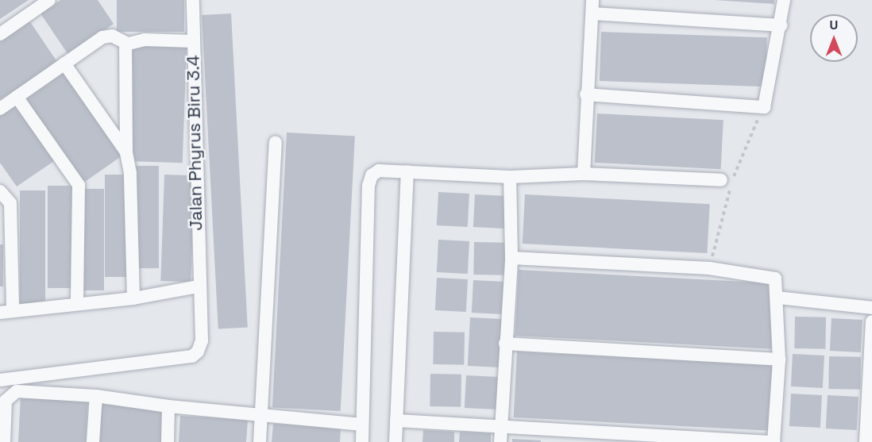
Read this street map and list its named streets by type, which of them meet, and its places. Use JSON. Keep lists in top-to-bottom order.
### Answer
{
  "streets": {
    "street": ["Jalan Phyrus Biru 3.4"]
  },
  "north": "top"
}
